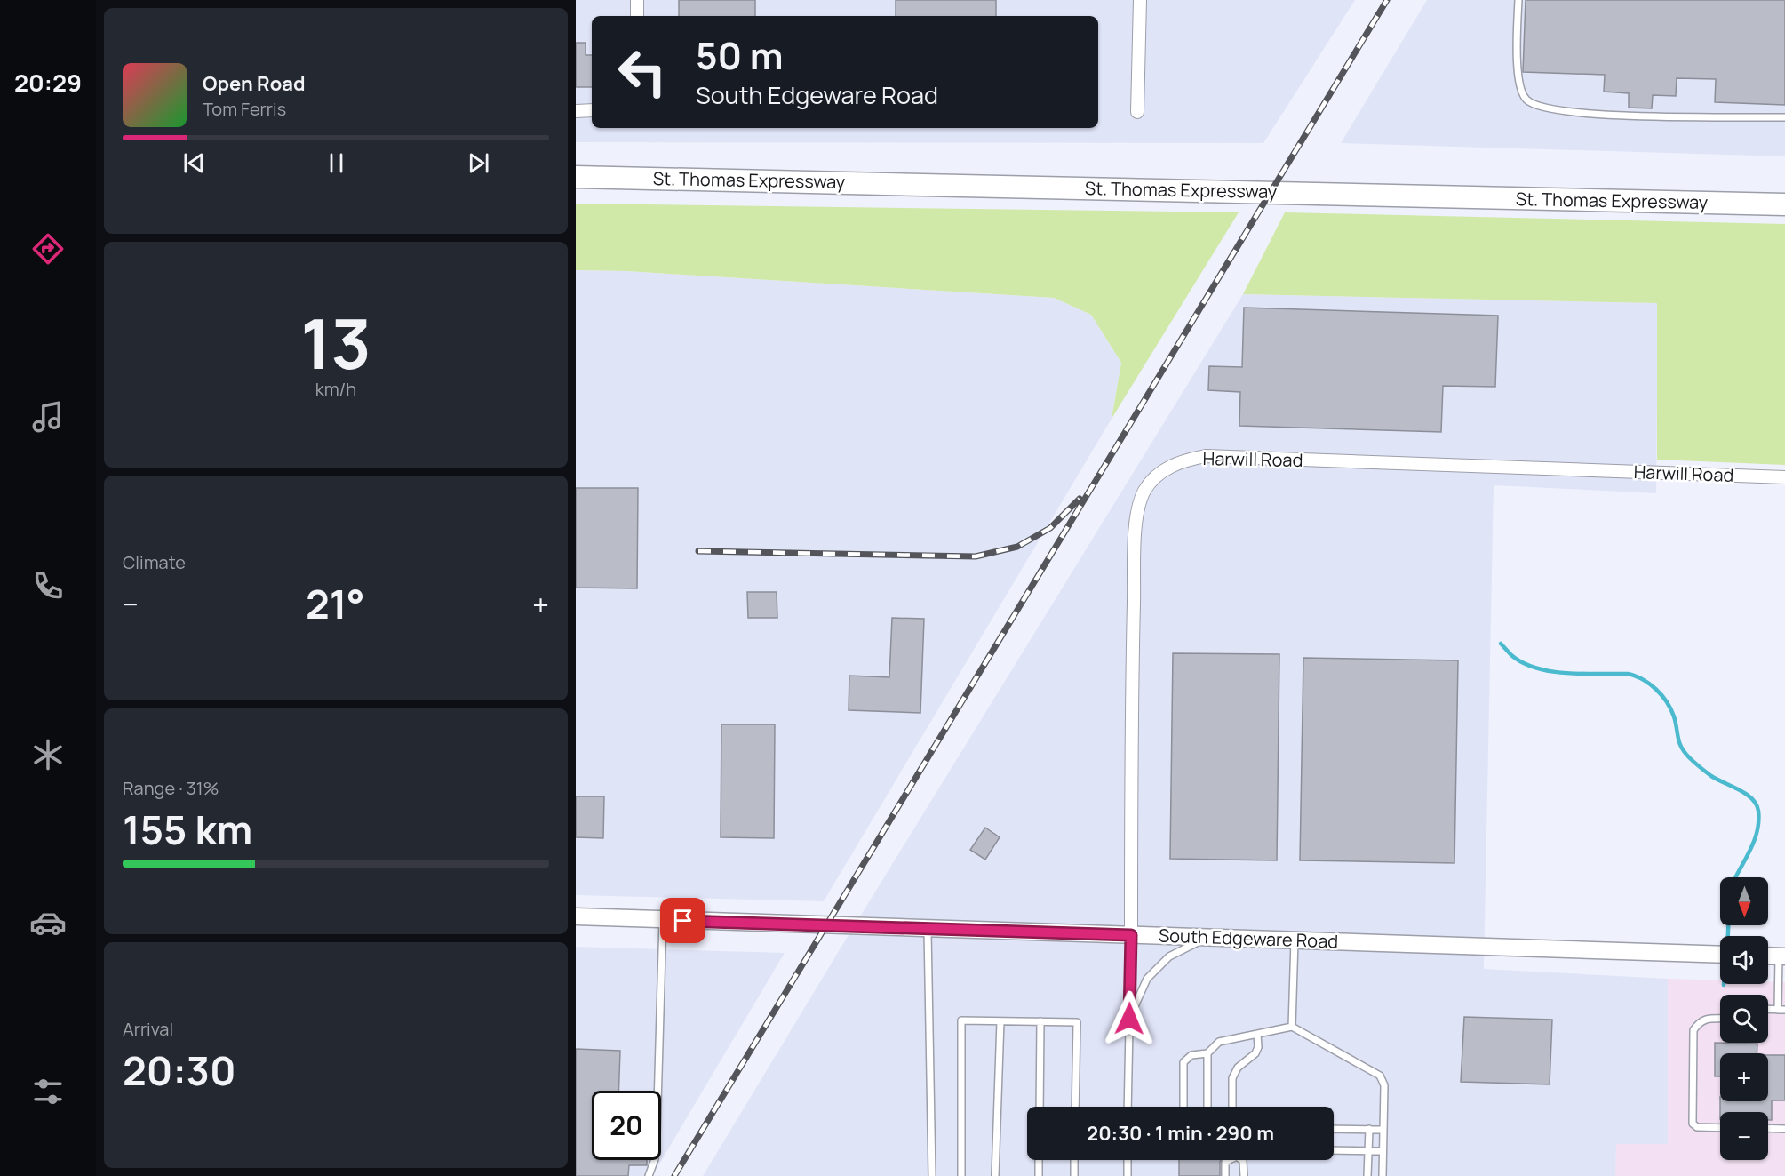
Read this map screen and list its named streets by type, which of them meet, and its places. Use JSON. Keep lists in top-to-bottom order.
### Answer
{
  "streets": {
    "highway": ["St. Thomas Expressway"],
    "main road": ["South Edgeware Road"],
    "street": ["Harwill Road"]
  },
  "crossings": [
    ["Harwill Road", "South Edgeware Road"]
  ],
  "north": "bottom",
  "page": {
    "tabs": "20:29",
    "turn": ["50 m", "South Edgeware Road"],
    "song": ["Open Road", "Tom Ferris"],
    "tile": [
      ["13", "km/h"],
      "Climate",
      ["Range · 31%", "155 km"],
      ["Arrival", "20:30"]
    ],
    "heat": ["−", "21°", "+"],
    "map_buttons": ["+", "−"],
    "limit": "20",
    "trip": "20:30 · 1 min · 290 m"
  }
}
